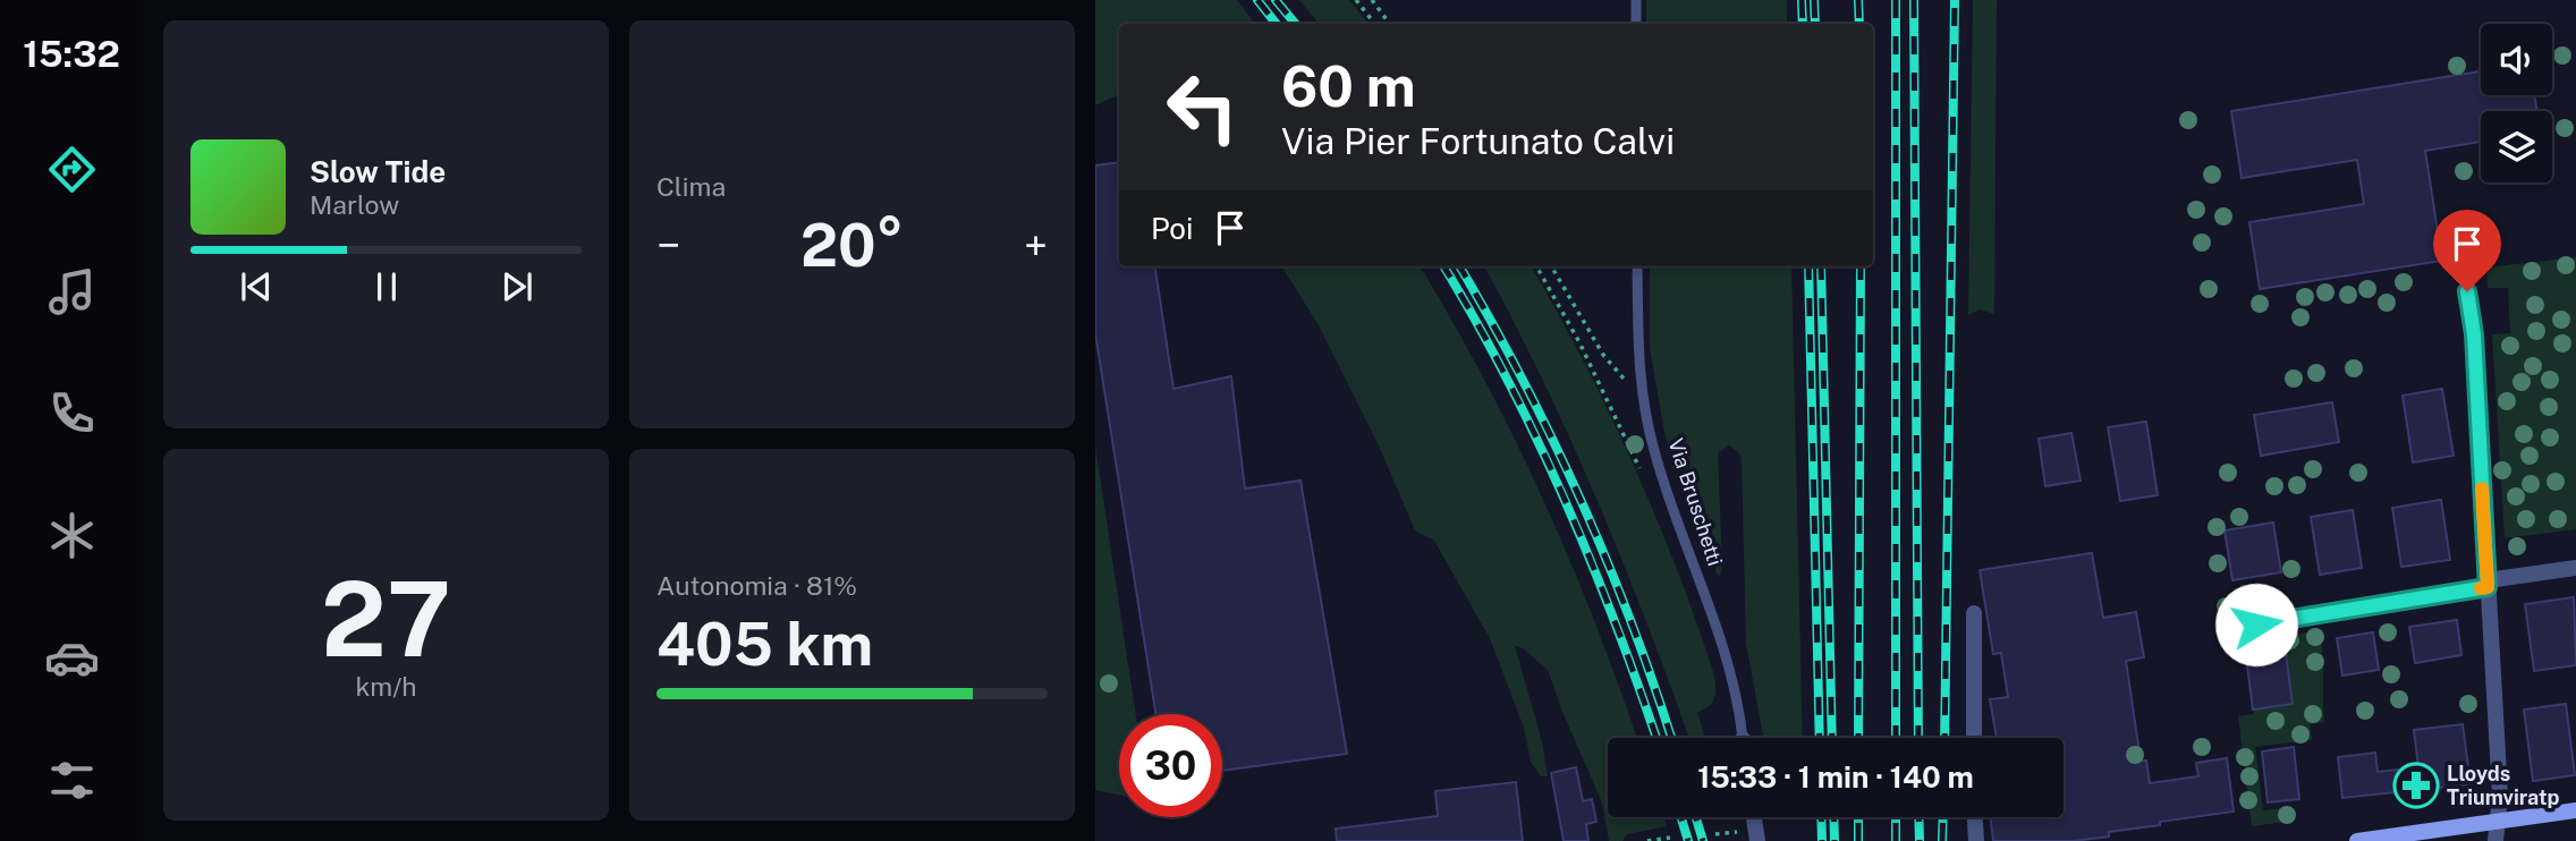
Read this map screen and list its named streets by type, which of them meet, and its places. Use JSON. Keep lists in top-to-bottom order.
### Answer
{
  "streets": {
    "lane": ["Via Bruschetti"]
  },
  "places": {
    "pharmacy": ["Lloyds Triumviratp"]
  },
  "page": {
    "tabs": "15:32",
    "tile": [
      "Clima",
      ["27", "km/h"],
      ["Autonomia · 81%", "405 km"]
    ],
    "turn": ["60 m", "Via Pier Fortunato Calvi"],
    "song": ["Slow Tide", "Marlow"],
    "then": "Poi",
    "heat": ["−", "20°", "+"],
    "limit": "30",
    "trip": "15:33 · 1 min · 140 m"
  }
}
